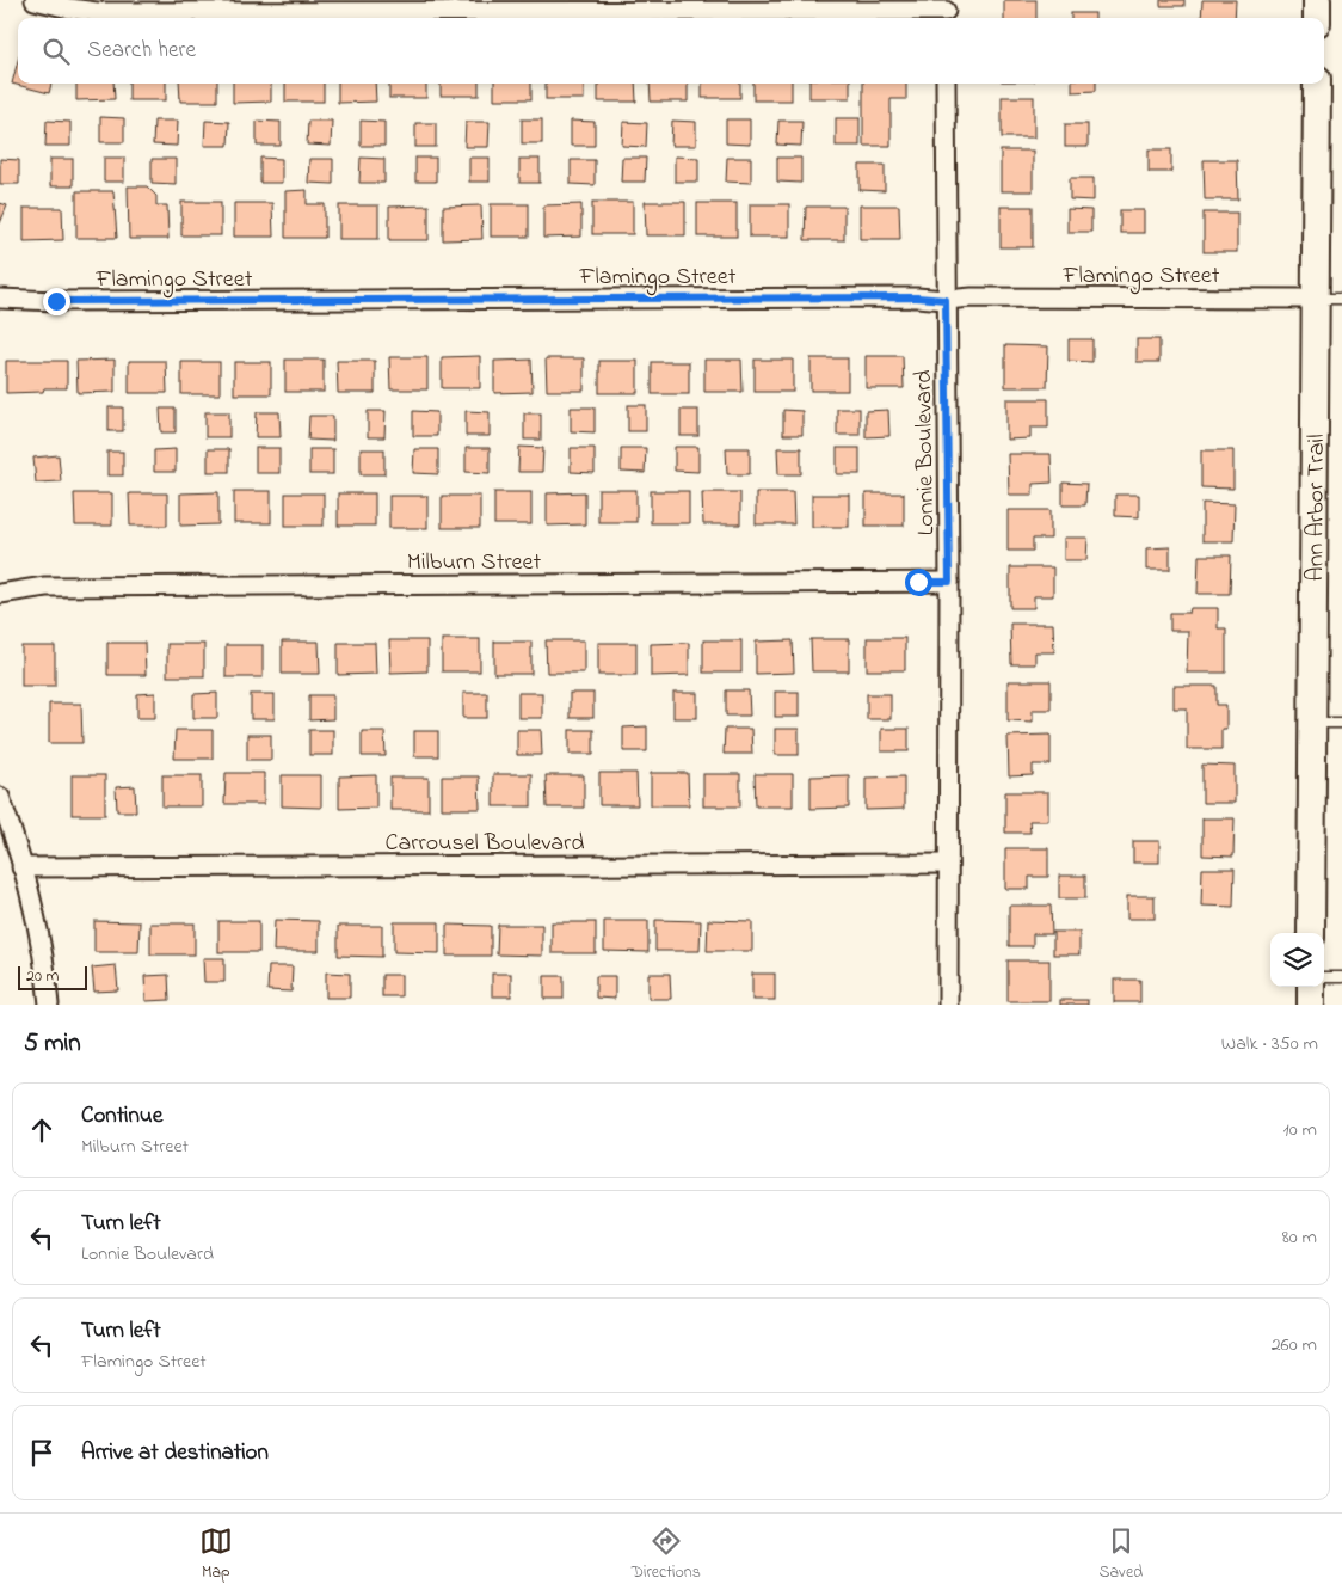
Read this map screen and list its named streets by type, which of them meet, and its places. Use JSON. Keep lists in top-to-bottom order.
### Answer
{
  "streets": {
    "street": [
      "Flamingo Street",
      "Lonnie Boulevard",
      "Ann Arbor Trail",
      "Milburn Street",
      "Carrousel Boulevard"
    ]
  },
  "crossings": [
    ["Flamingo Street", "Lonnie Boulevard"],
    ["Flamingo Street", "Ann Arbor Trail"],
    ["Lonnie Boulevard", "Milburn Street"],
    ["Lonnie Boulevard", "Carrousel Boulevard"]
  ],
  "scale_bar": "20 m",
  "page": {
    "search": "Search here",
    "scale": "20 m",
    "heading": ["5 min", "Walk · 350 m"],
    "list": [
      ["Continue", "Milburn Street", "10 m"],
      ["Turn left", "Lonnie Boulevard", "80 m"],
      ["Turn left", "Flamingo Street", "260 m"],
      "Arrive at destination"
    ],
    "nav": ["Map", "Directions", "Saved"]
  }
}
